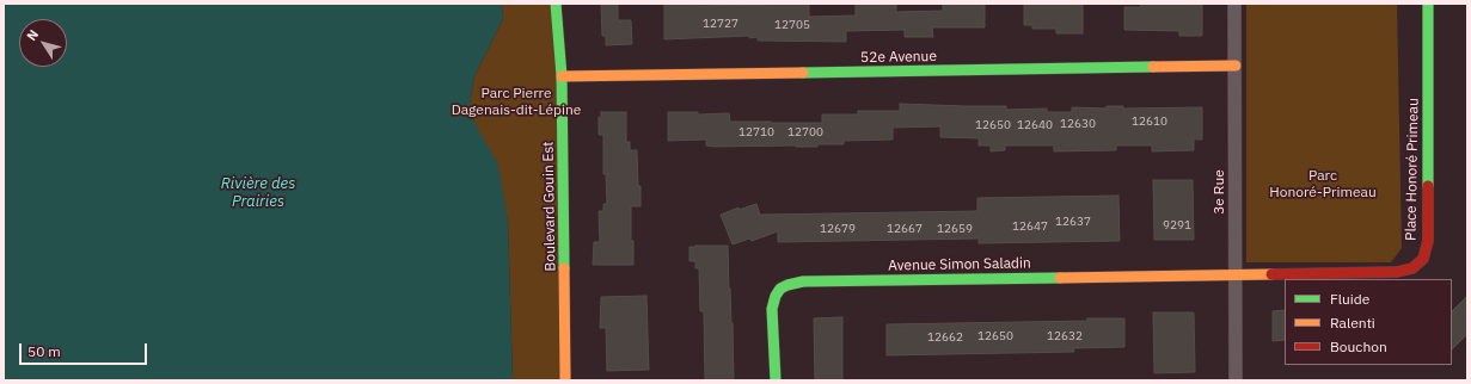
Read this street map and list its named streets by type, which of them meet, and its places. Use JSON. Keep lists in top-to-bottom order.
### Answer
{
  "streets": {
    "street": [
      "52e Avenue",
      "Place Honoré Primeau",
      "3e Rue",
      "Boulevard Gouin Est",
      "Avenue Simon Saladin"
    ]
  },
  "crossings": [
    ["52e Avenue", "3e Rue"],
    ["52e Avenue", "Boulevard Gouin Est"],
    ["Place Honoré Primeau", "3e Rue"],
    ["Place Honoré Primeau", "Avenue Simon Saladin"],
    ["3e Rue", "Avenue Simon Saladin"]
  ],
  "water": ["Rivière des Prairies"],
  "parks": ["Parc Pierre Dagenais-dit-Lépine", "Parc Honoré-Primeau"],
  "house_numbers": [
    "12727",
    "12705",
    "12610",
    "12630",
    "12650",
    "12640",
    "12710",
    "12700",
    "12637",
    "9291",
    "12647",
    "12679",
    "12667",
    "12659",
    "12650",
    "12632",
    "12662"
  ],
  "legend": ["Fluide", "Ralenti", "Bouchon"],
  "scale_bar": "50 m",
  "north": "top left"
}
